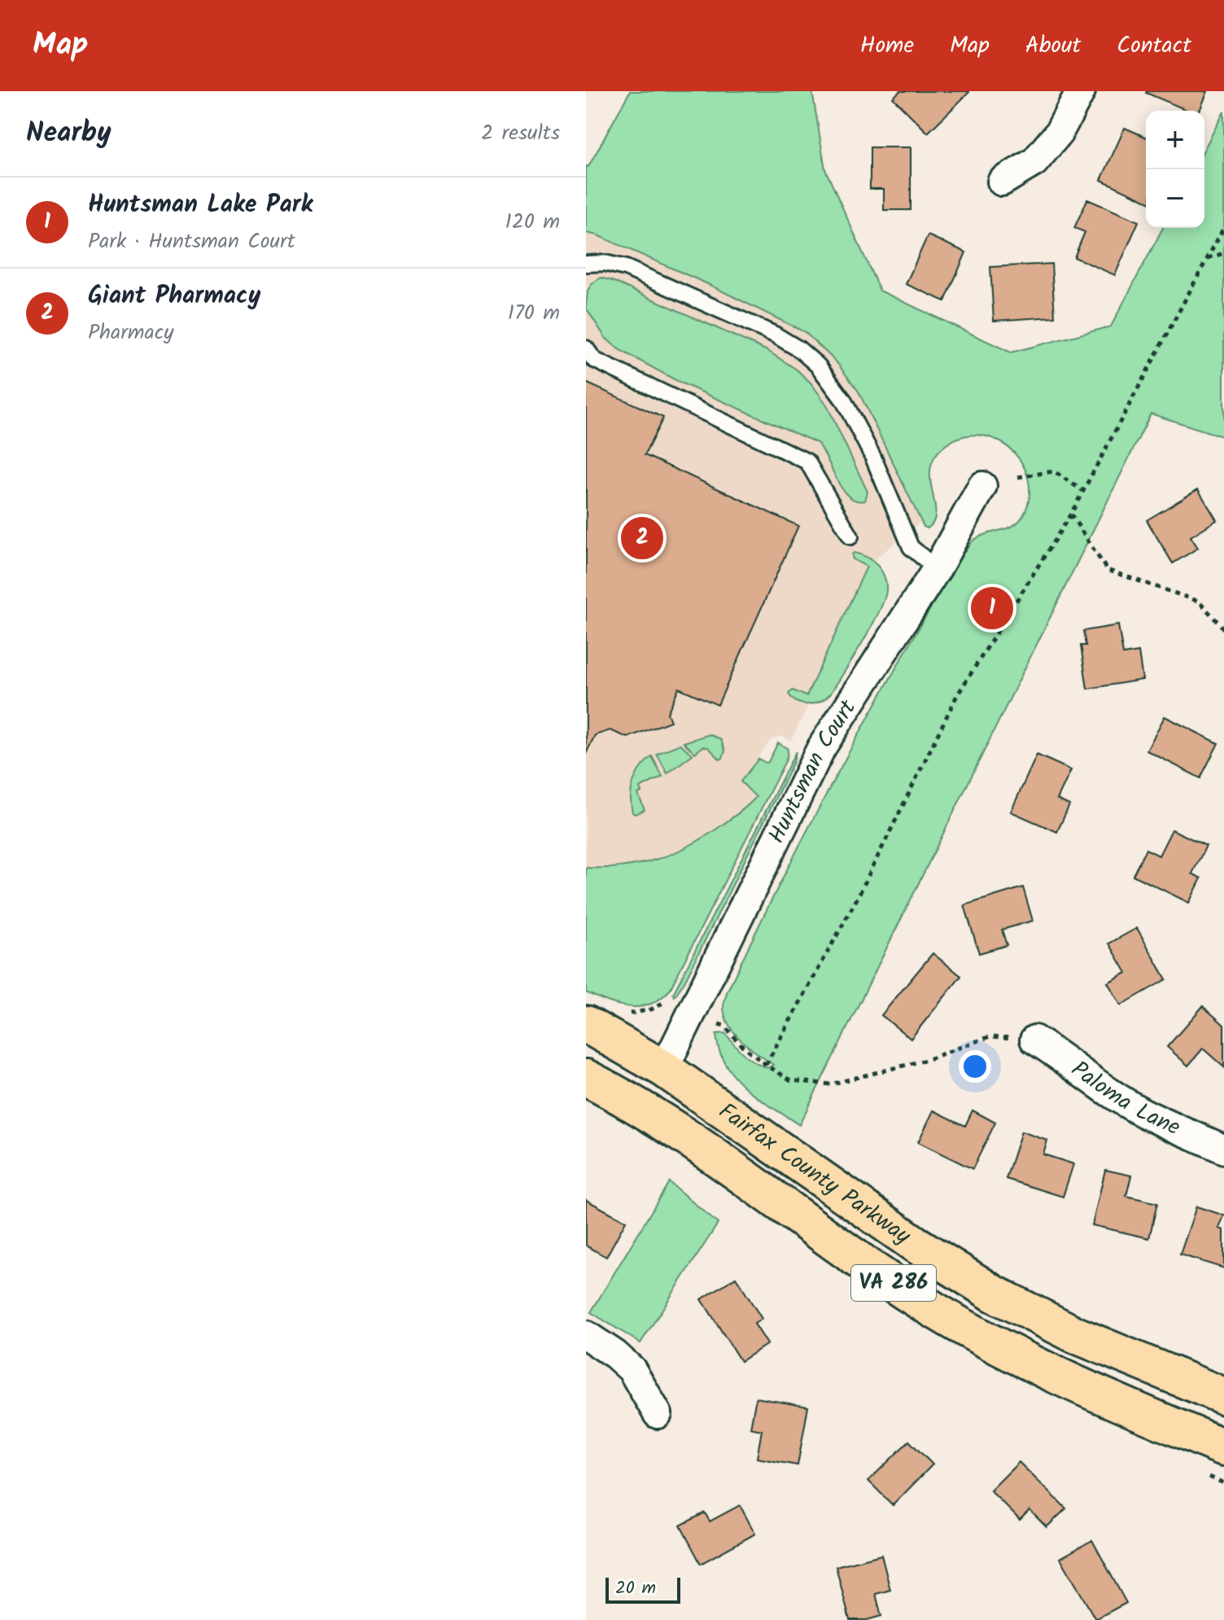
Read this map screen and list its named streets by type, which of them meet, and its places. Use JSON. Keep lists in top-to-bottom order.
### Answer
{
  "streets": {
    "highway": ["Fairfax County Parkway", "VA 286"],
    "street": ["Huntsman Court", "Paloma Lane"]
  },
  "crossings": [
    ["Huntsman Court", "Fairfax County Parkway"]
  ],
  "scale_bar": "20 m",
  "page": {
    "header": "Map",
    "nav": [
      "Home",
      "Map",
      "About",
      "Contact"
    ],
    "heading": ["Nearby", "2 results"],
    "map_buttons": ["+", "−"],
    "list": [
      {
        "mark": "1",
        "name": "Huntsman Lake Park",
        "note": "Park · Huntsman Court",
        "value": "120 m"
      },
      {
        "mark": "2",
        "name": "Giant Pharmacy",
        "note": "Pharmacy",
        "value": "170 m"
      }
    ],
    "pins": ["2", "1"],
    "scale": "20 m"
  }
}
